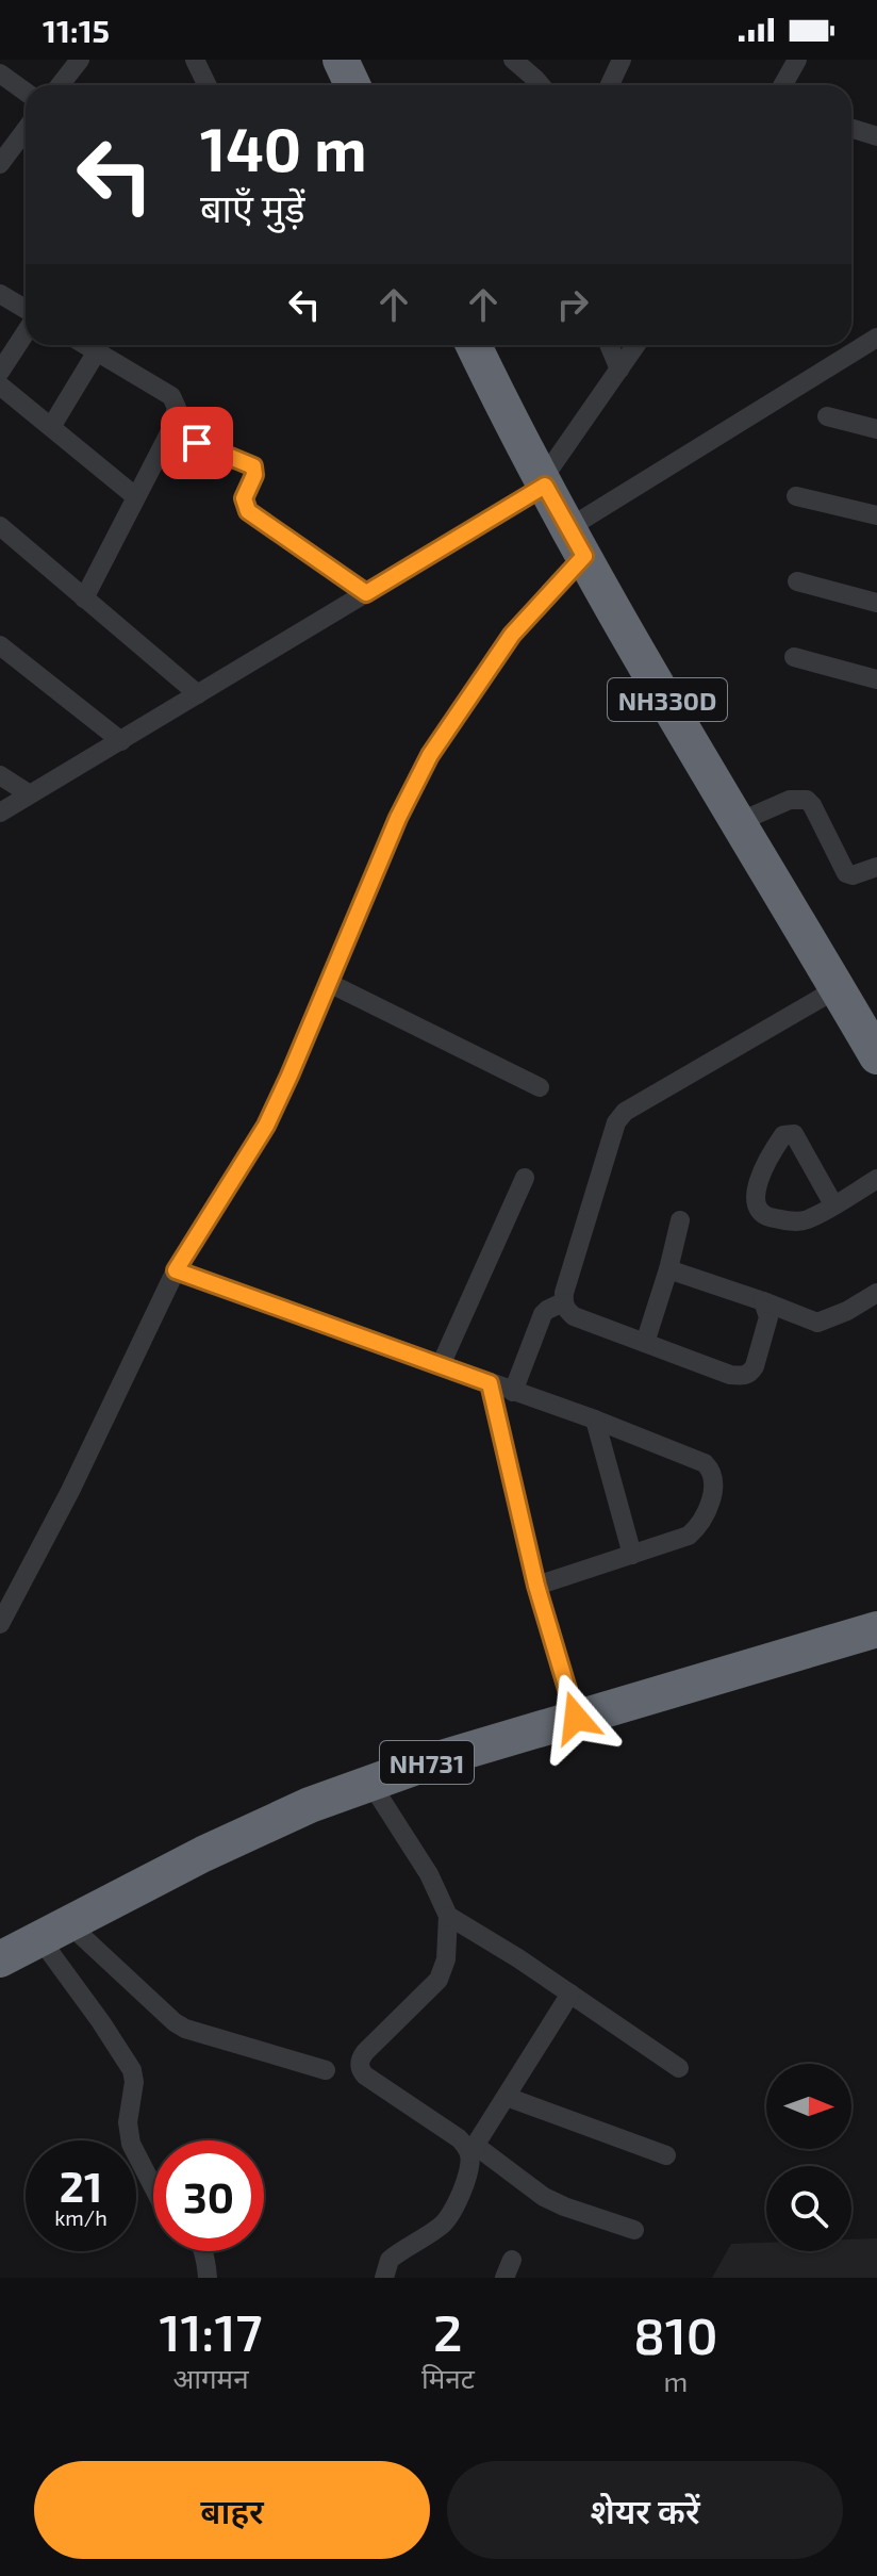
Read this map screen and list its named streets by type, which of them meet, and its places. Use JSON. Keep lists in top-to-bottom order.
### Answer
{
  "streets": {
    "highway": ["NH330D", "NH731"]
  },
  "north": "right",
  "page": {
    "status": "11:15",
    "turn": ["140 m", "बाएँ मुड़ें"],
    "speed": "21 km/h",
    "limit": "30",
    "eta": [
      "11:17",
      "आगमन",
      "2",
      "मिनट",
      "810",
      "m"
    ],
    "buttons": ["बाहर", "शेयर करें"]
  }
}
